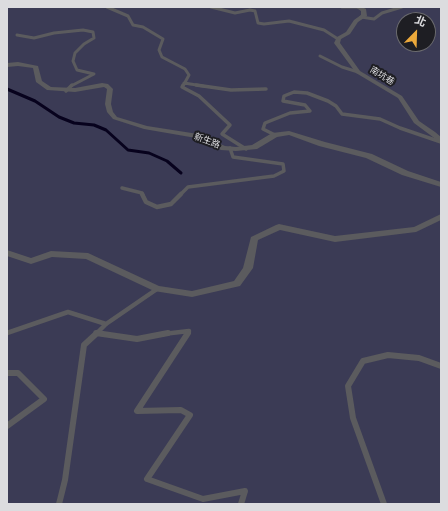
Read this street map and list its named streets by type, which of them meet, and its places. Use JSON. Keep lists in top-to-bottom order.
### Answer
{
  "streets": {
    "street": ["南坑巷", "新生路"]
  },
  "north": "top right"
}
